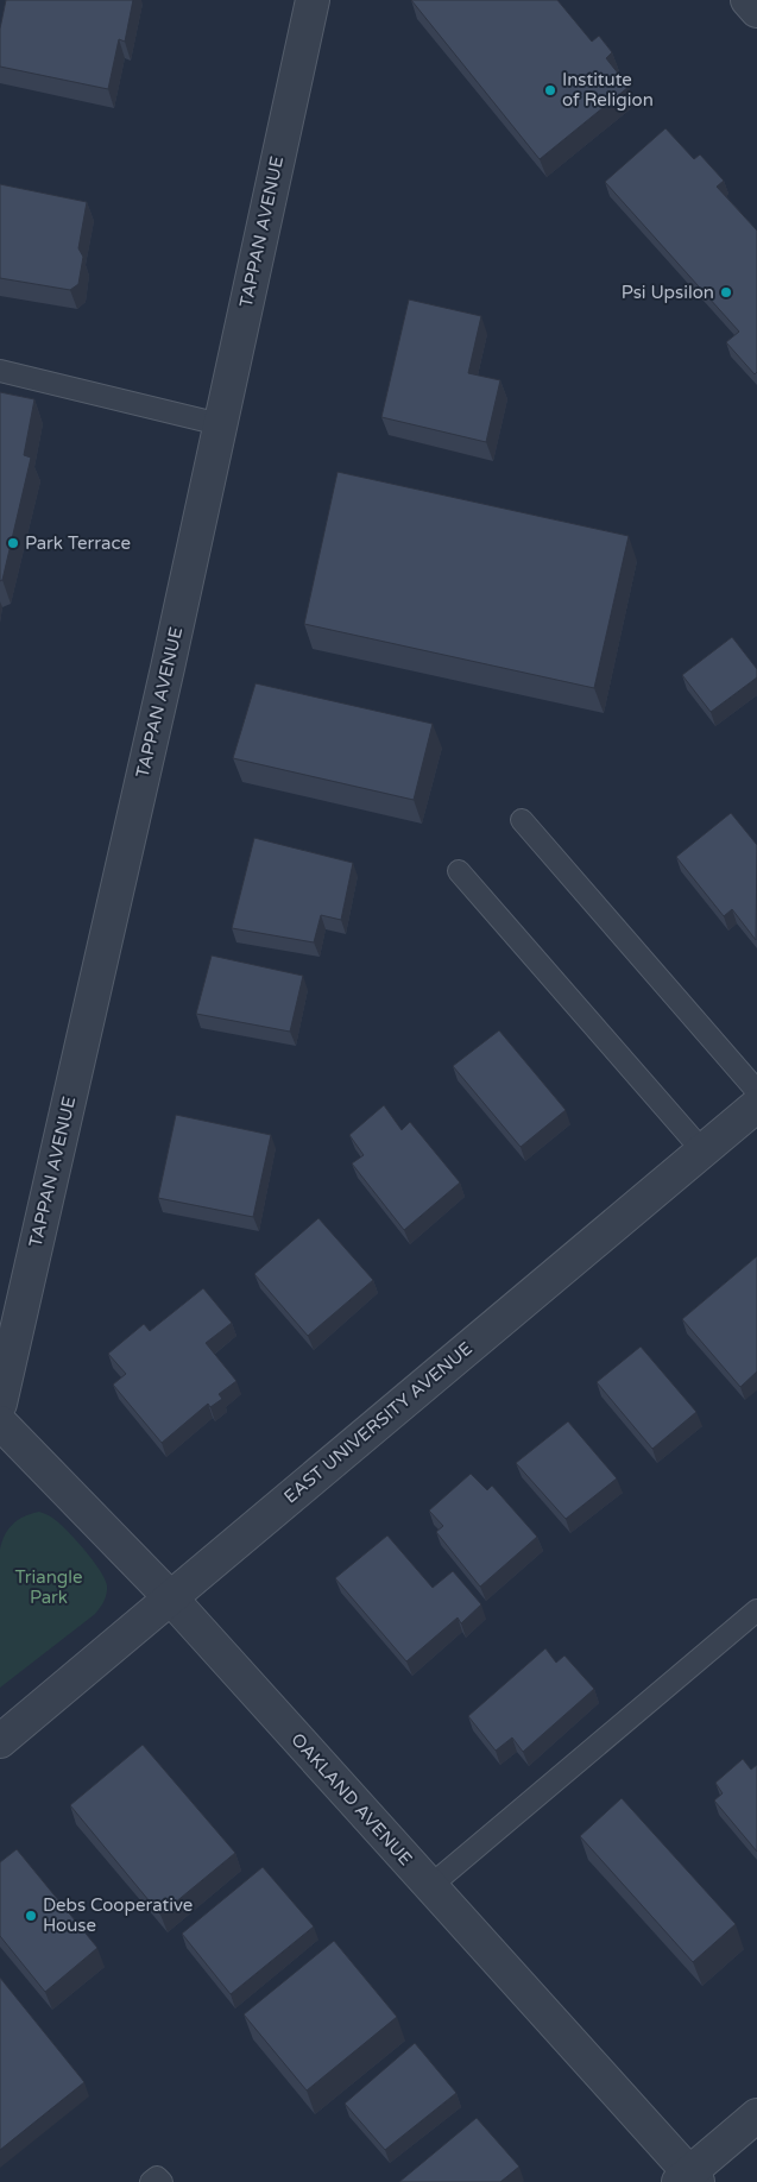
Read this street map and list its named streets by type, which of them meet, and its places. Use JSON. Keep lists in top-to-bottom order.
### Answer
{
  "streets": {
    "street": ["TAPPAN AVENUE", "EAST UNIVERSITY AVENUE", "OAKLAND AVENUE"]
  },
  "crossings": [
    ["EAST UNIVERSITY AVENUE", "OAKLAND AVENUE"]
  ],
  "parks": ["Triangle Park"],
  "places": [
    "Institute of Religion",
    "Psi Upsilon",
    "Park Terrace",
    "Debs Cooperative House"
  ]
}
